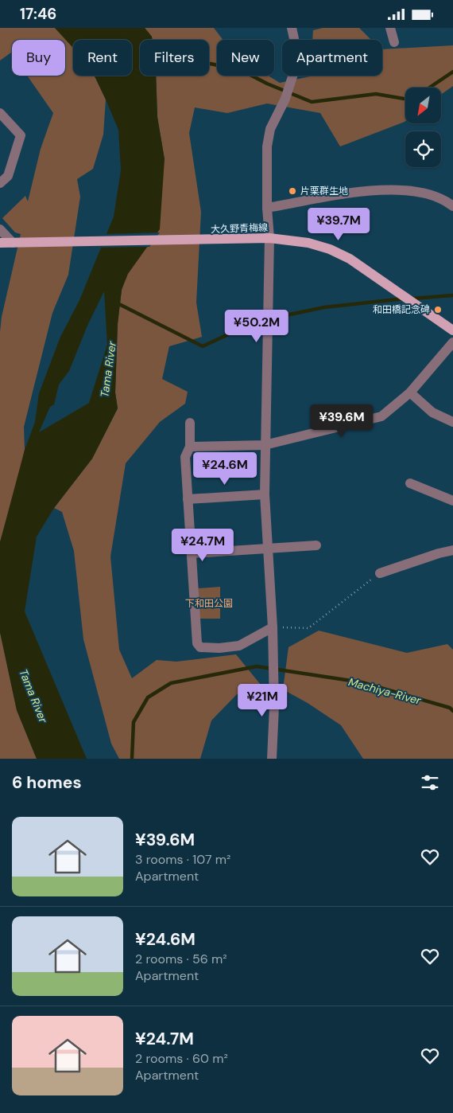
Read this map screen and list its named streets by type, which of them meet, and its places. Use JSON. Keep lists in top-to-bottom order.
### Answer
{
  "streets": {
    "main road": ["大久野青梅線"]
  },
  "water": ["Tama River", "Machiya-River"],
  "parks": ["下和田公園"],
  "places": ["片栗群生地", "和田橋記念碑"],
  "north": "bottom left",
  "page": {
    "status": "17:46",
    "chip": [
      "Buy",
      "Rent",
      "Filters",
      "New",
      "Apartment"
    ],
    "price": [
      "¥39.7M",
      "¥50.2M",
      "¥39.6M",
      "¥24.6M",
      "¥24.7M",
      "¥21M"
    ],
    "heading": "6 homes",
    "list": [
      {
        "name": "¥39.6M",
        "note": "3 rooms · 107 m² · Apartment"
      },
      {
        "name": "¥24.6M",
        "note": "2 rooms · 56 m² · Apartment"
      },
      {
        "name": "¥24.7M",
        "note": "2 rooms · 60 m² · Apartment"
      }
    ]
  }
}
